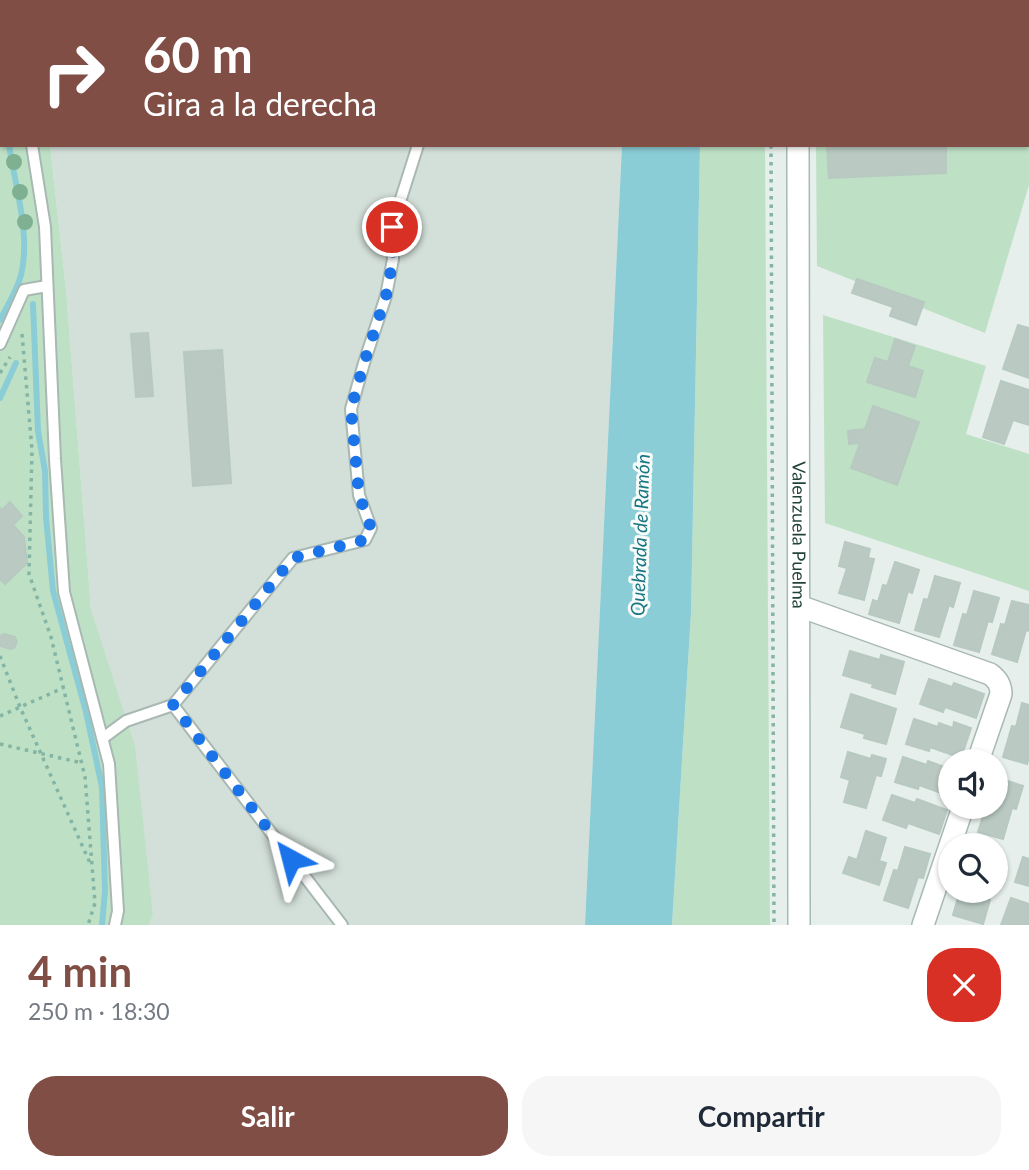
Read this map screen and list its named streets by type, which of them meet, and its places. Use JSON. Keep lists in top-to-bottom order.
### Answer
{
  "streets": {
    "main road": ["Valenzuela Puelma"]
  },
  "water": ["Quebrada de Ramón"],
  "page": {
    "turn": ["60 m", "Gira a la derecha"],
    "heading": ["4 min", "250 m · 18:30"],
    "buttons": ["Salir", "Compartir"]
  }
}
